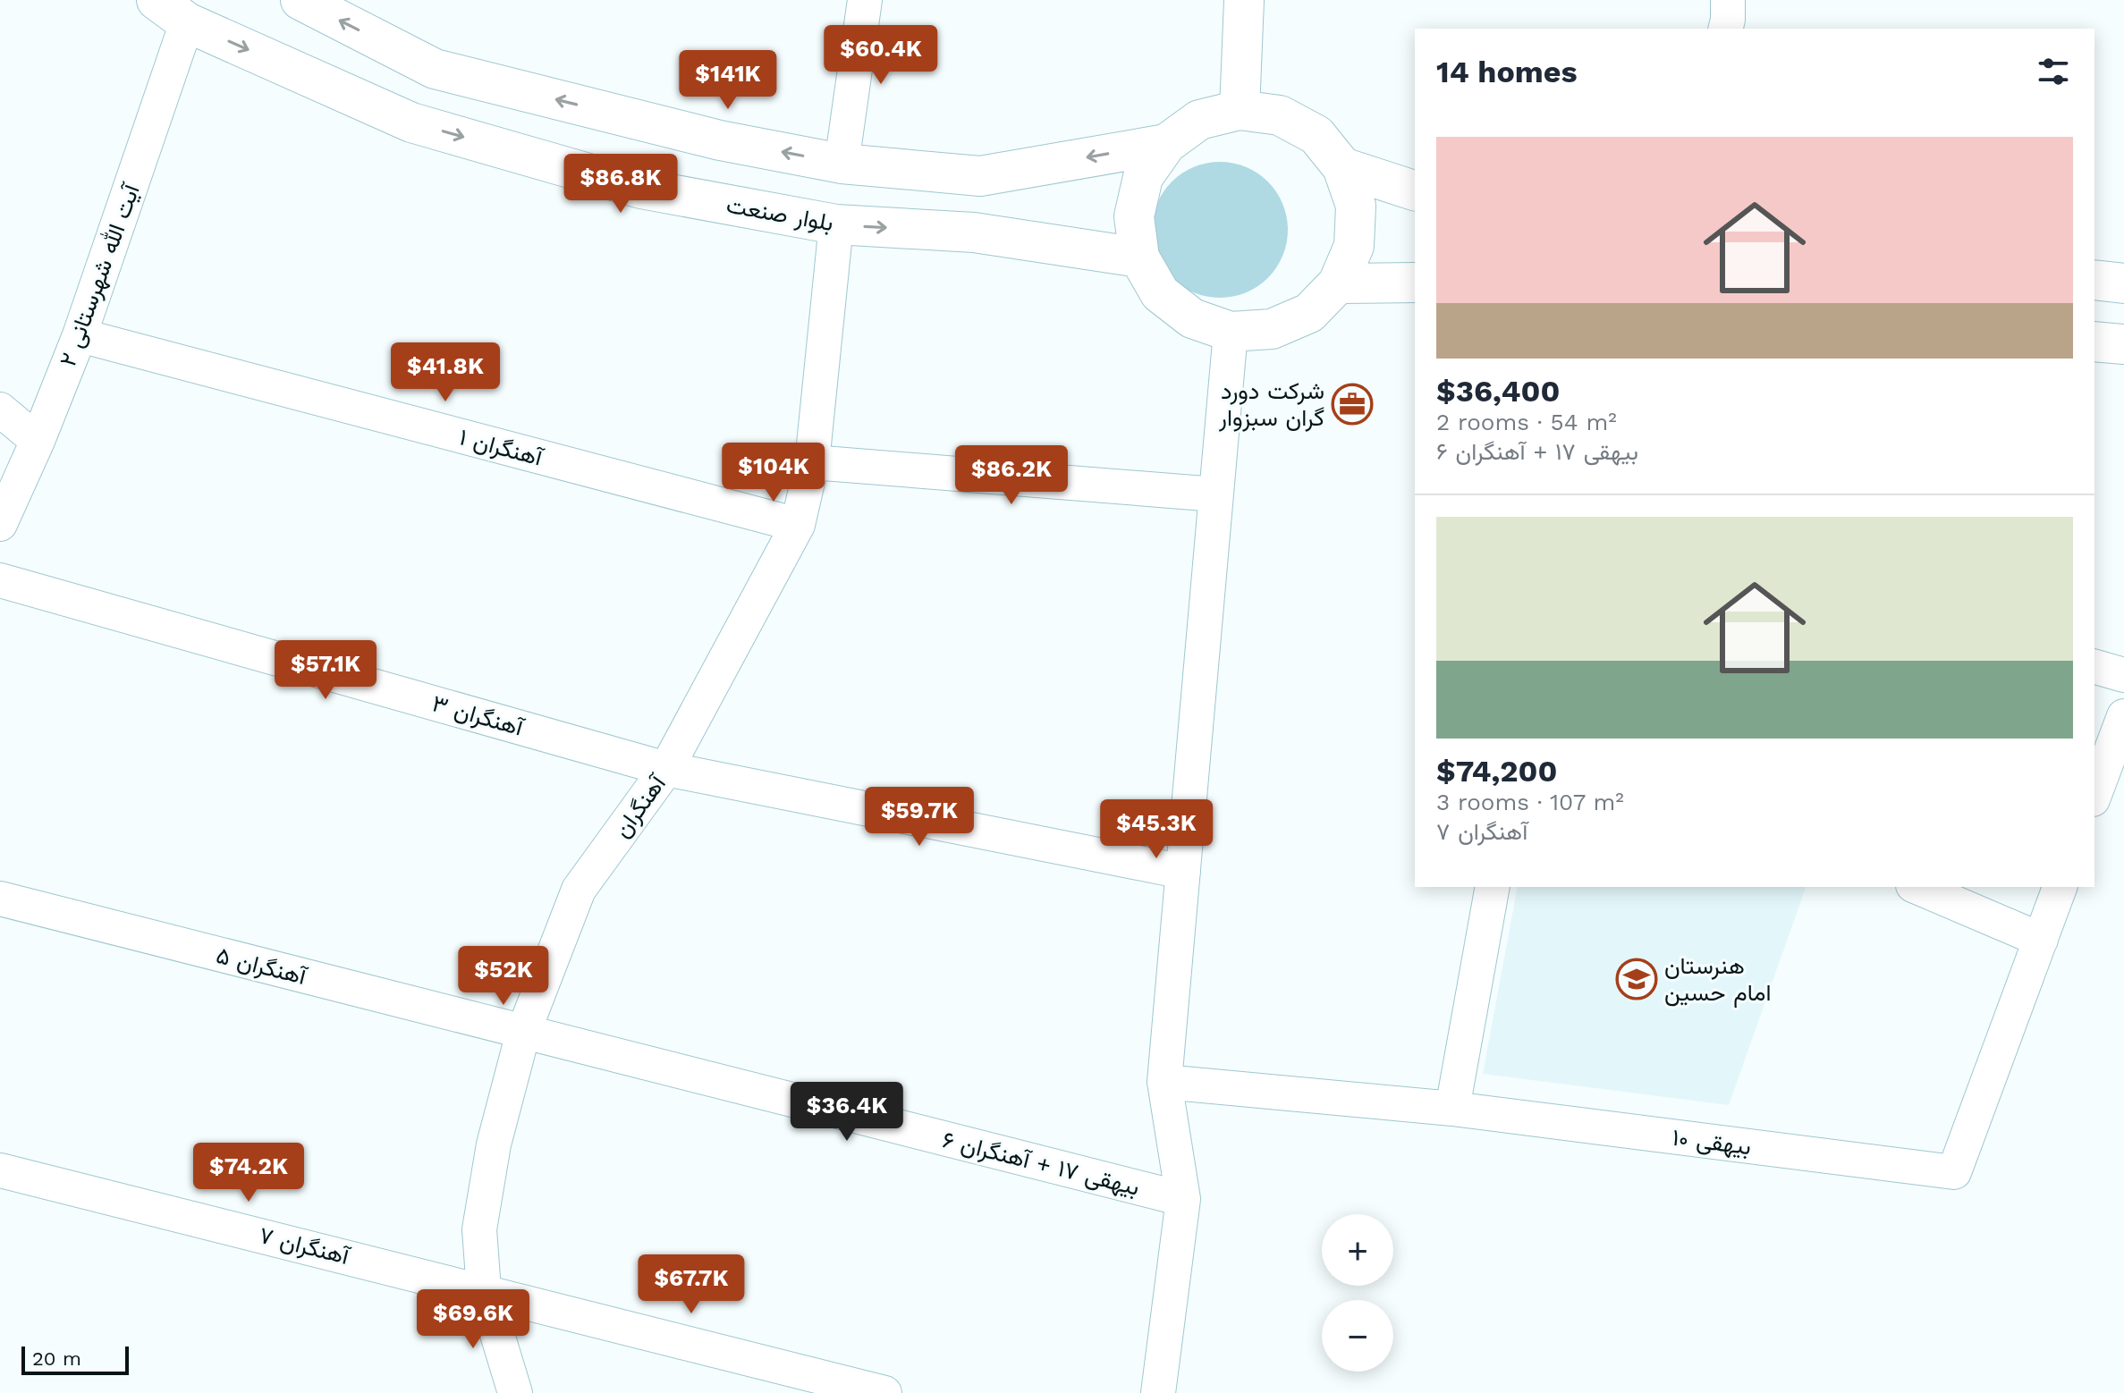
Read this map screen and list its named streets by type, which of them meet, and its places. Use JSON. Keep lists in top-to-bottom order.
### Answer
{
  "streets": {
    "main road": ["بلوار صنعت"],
    "street": [
      "آیت الله شهرستانی ۲",
      "آهنگران ۱",
      "آهنگران ۳",
      "آهنگران",
      "آهنگران ۵",
      "بیهقی ۱۰",
      "بیهقی ۱۷ + آهنگران ۶",
      "آهنگران ۷"
    ]
  },
  "crossings": [
    ["بلوار صنعت", "آیت الله شهرستانی ۲"],
    ["بلوار صنعت", "آهنگران"],
    ["آیت الله شهرستانی ۲", "آهنگران ۱"],
    ["آهنگران ۱", "آهنگران"],
    ["آهنگران ۳", "آهنگران"],
    ["آهنگران", "آهنگران ۵"],
    ["آهنگران", "بیهقی ۱۷ + آهنگران ۶"],
    ["آهنگران", "آهنگران ۷"],
    ["آهنگران ۵", "بیهقی ۱۷ + آهنگران ۶"]
  ],
  "places": {
    "office": ["شرکت دورد گران سبزوار"],
    "school or university": ["هنرستان امام حسین"]
  },
  "scale_bar": "20 m",
  "page": {
    "price": [
      "$60.4K",
      "$141K",
      "$86.8K",
      "$41.8K",
      "$104K",
      "$86.2K",
      "$57.1K",
      "$59.7K",
      "$45.3K",
      "$52K",
      "$36.4K",
      "$74.2K",
      "$67.7K",
      "$69.6K"
    ],
    "heading": "14 homes",
    "list": [
      {
        "name": "$36,400",
        "note": "2 rooms · 54 m² · بیهقی ۱۷ + آهنگران ۶"
      },
      {
        "name": "$74,200",
        "note": "3 rooms · 107 m² · آهنگران ۷"
      }
    ],
    "map_buttons": ["+", "−"],
    "scale": "20 m"
  }
}
